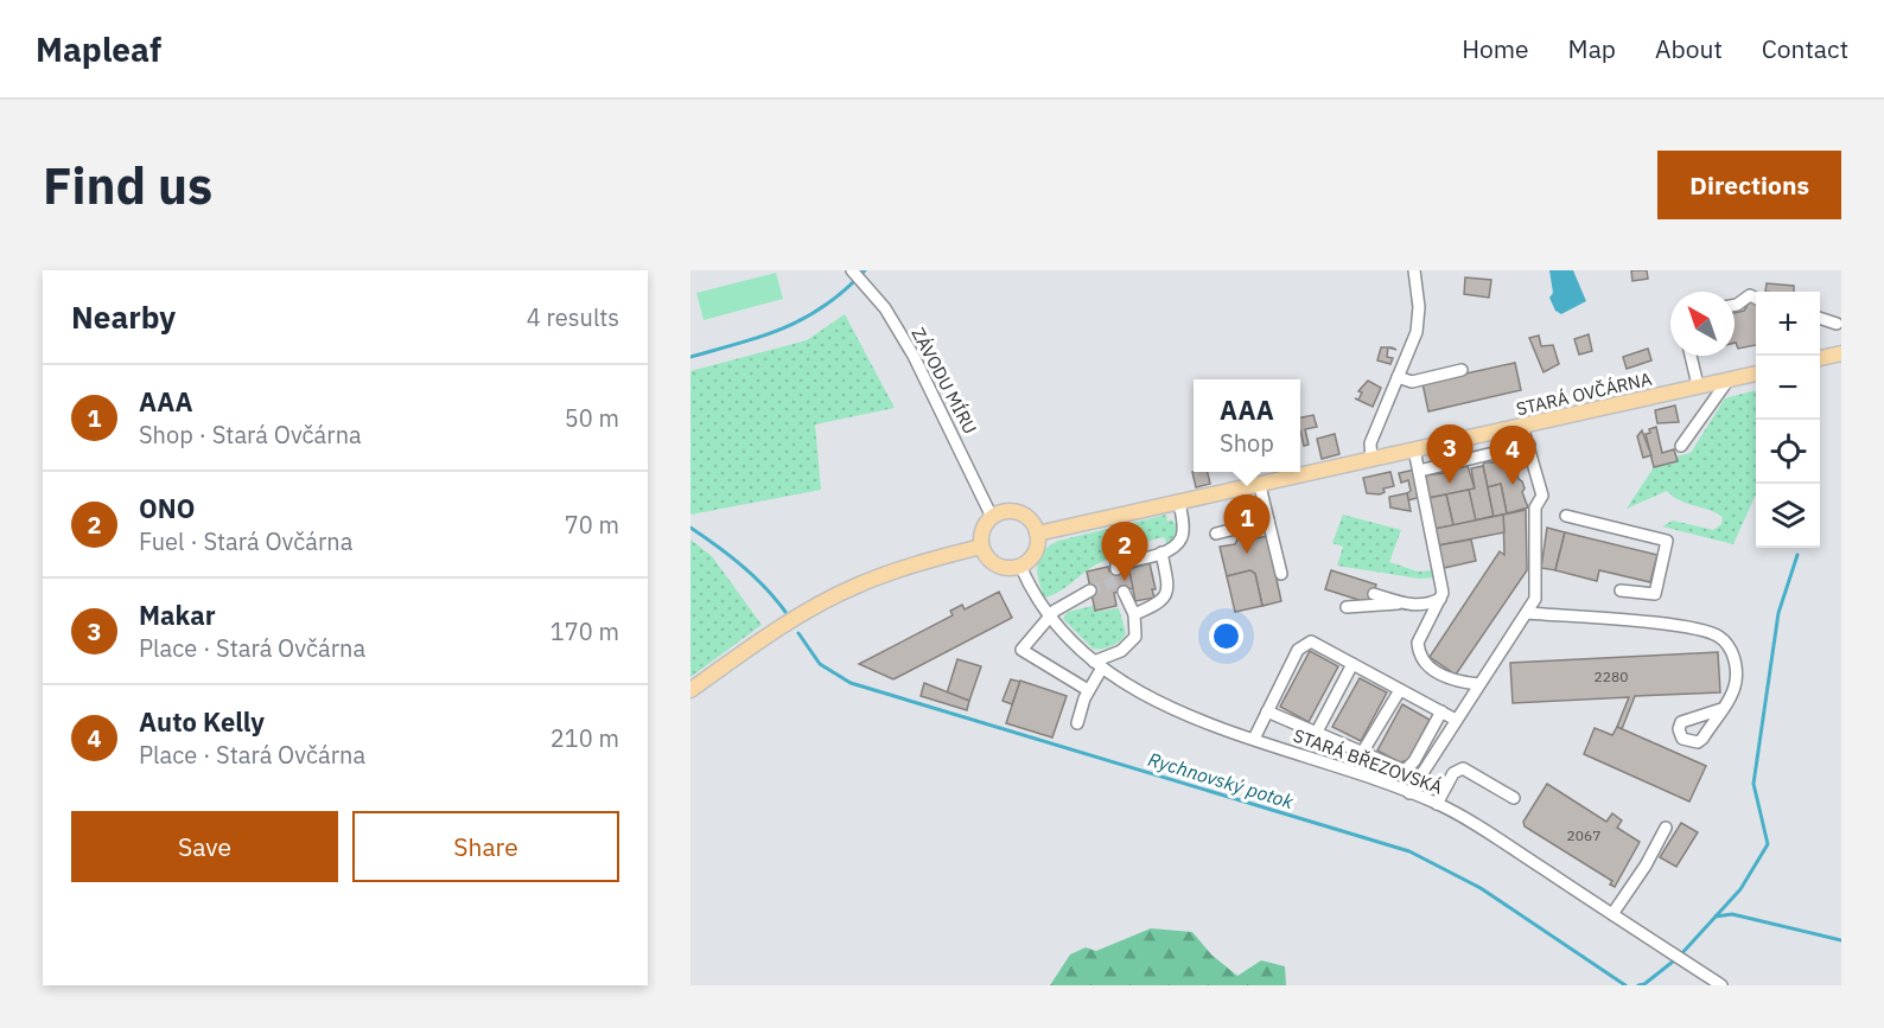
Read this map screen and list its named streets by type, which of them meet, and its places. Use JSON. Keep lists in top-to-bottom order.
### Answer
{
  "streets": {
    "main road": ["STARÁ OVČÁRNA"],
    "street": ["ZÁVODU MÍRU", "STARÁ BŘEZOVSKÁ"]
  },
  "crossings": [
    ["ZÁVODU MÍRU", "STARÁ OVČÁRNA"],
    ["ZÁVODU MÍRU", "STARÁ BŘEZOVSKÁ"],
    ["STARÁ OVČÁRNA", "STARÁ BŘEZOVSKÁ"]
  ],
  "water": ["Rychnovský potok"],
  "house_numbers": ["2280", "2067"],
  "north": "top left",
  "page": {
    "header": "Mapleaf",
    "nav": [
      "Home",
      "Map",
      "About",
      "Contact"
    ],
    "buttons": [
      "Directions",
      ["Save", "Share"]
    ],
    "title": "Find us",
    "heading": ["Nearby", "4 results"],
    "map_buttons": ["+", "−"],
    "list": [
      {
        "mark": "1",
        "name": "AAA",
        "note": "Shop · Stará Ovčárna",
        "value": "50 m"
      },
      {
        "mark": "2",
        "name": "ONO",
        "note": "Fuel · Stará Ovčárna",
        "value": "70 m"
      },
      {
        "mark": "3",
        "name": "Makar",
        "note": "Place · Stará Ovčárna",
        "value": "170 m"
      },
      {
        "mark": "4",
        "name": "Auto Kelly",
        "note": "Place · Stará Ovčárna",
        "value": "210 m"
      }
    ],
    "popup": ["AAA", "Shop"],
    "pins": [
      "3",
      "4",
      "1",
      "2"
    ]
  }
}
